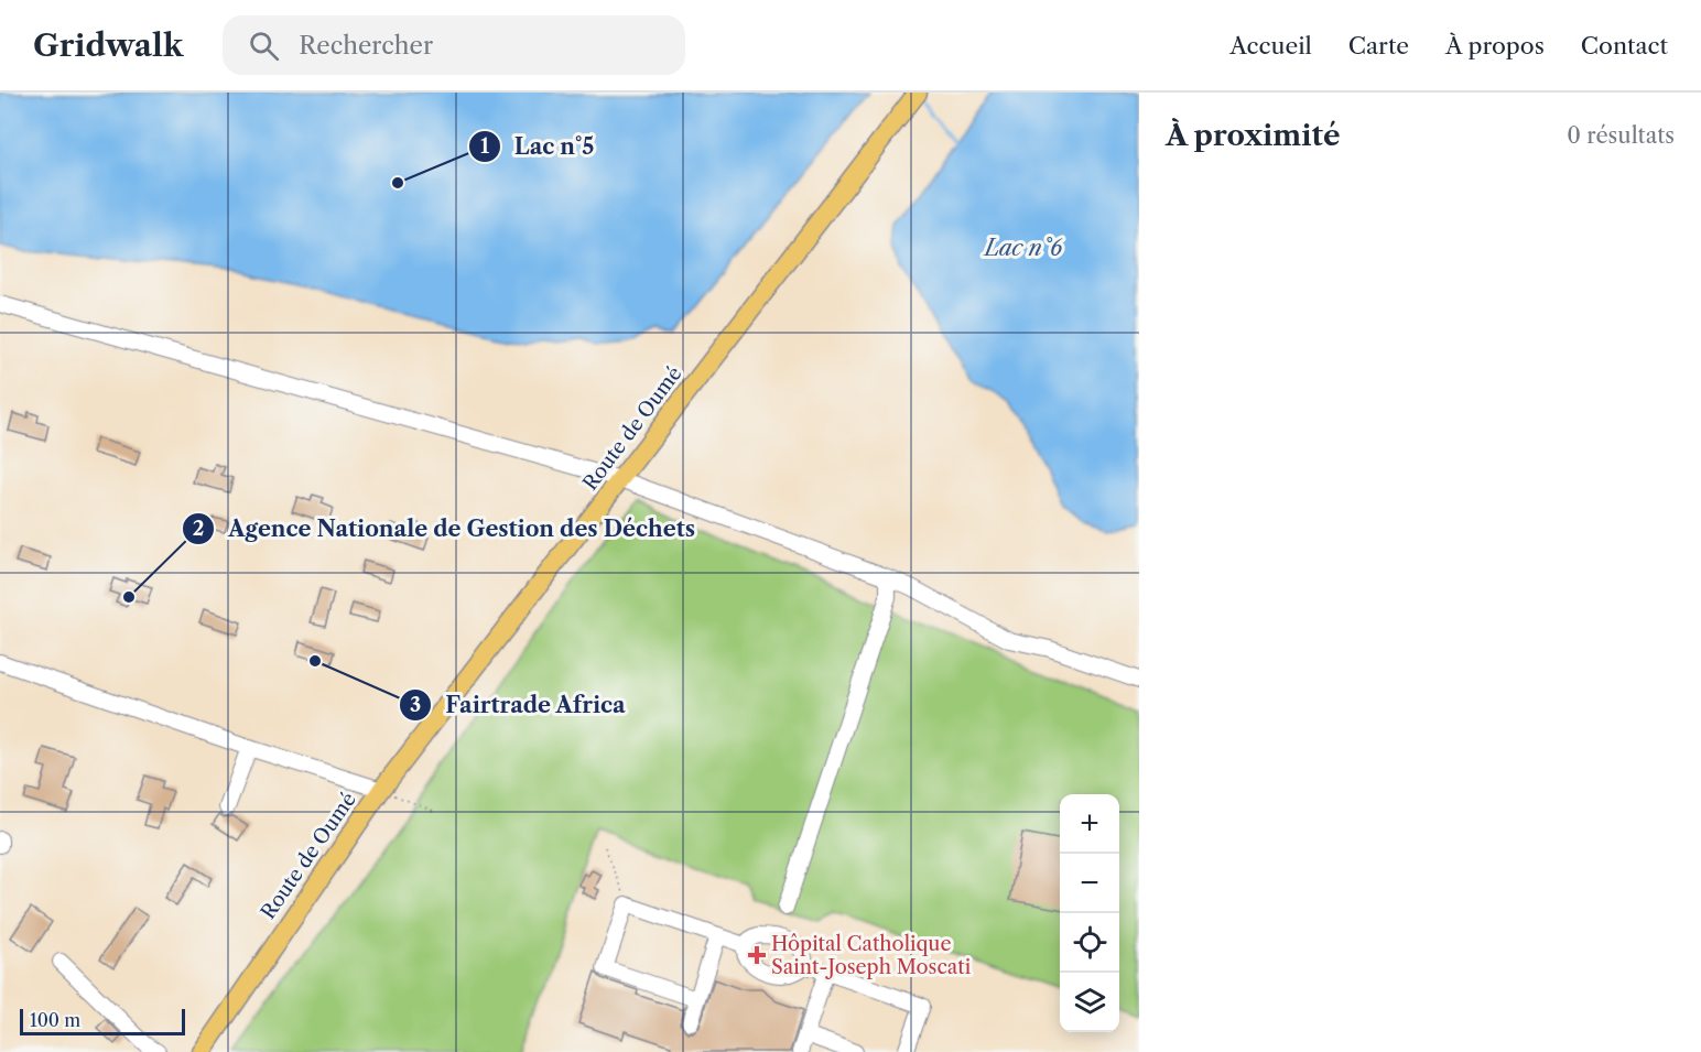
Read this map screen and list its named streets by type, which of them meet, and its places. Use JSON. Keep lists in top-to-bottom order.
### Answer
{
  "streets": {
    "main road": ["Route de Oumé"]
  },
  "water": ["Lac n°6"],
  "places": {
    "other": ["Lac n°5", "Agence Nationale de Gestion des Déchets", "Fairtrade Africa"],
    "health": ["Hôpital Catholique Saint-Joseph Moscati"]
  },
  "scale_bar": "100 m",
  "page": {
    "header": "Gridwalk",
    "search": "Rechercher",
    "nav": [
      "Accueil",
      "Carte",
      "À propos",
      "Contact"
    ],
    "heading": ["À proximité", "0 résultats"],
    "map_buttons": ["+", "−"],
    "scale": "100 m"
  }
}
